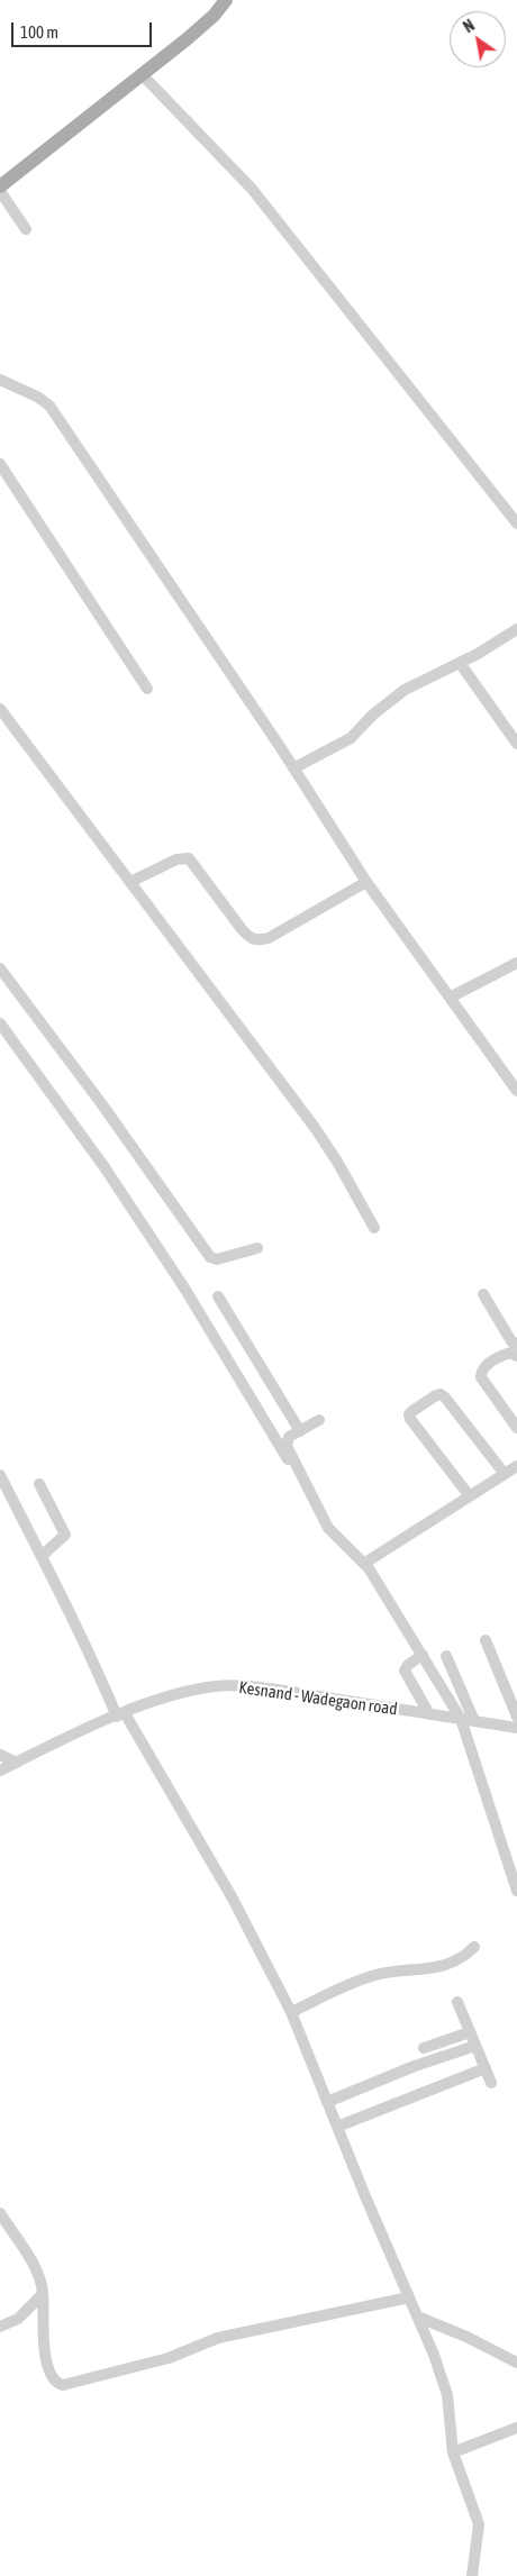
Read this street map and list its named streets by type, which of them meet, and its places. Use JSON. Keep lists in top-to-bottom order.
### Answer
{
  "streets": {
    "street": ["Kesnand - Wadegaon road"]
  },
  "scale_bar": "100 m",
  "north": "top left"
}
